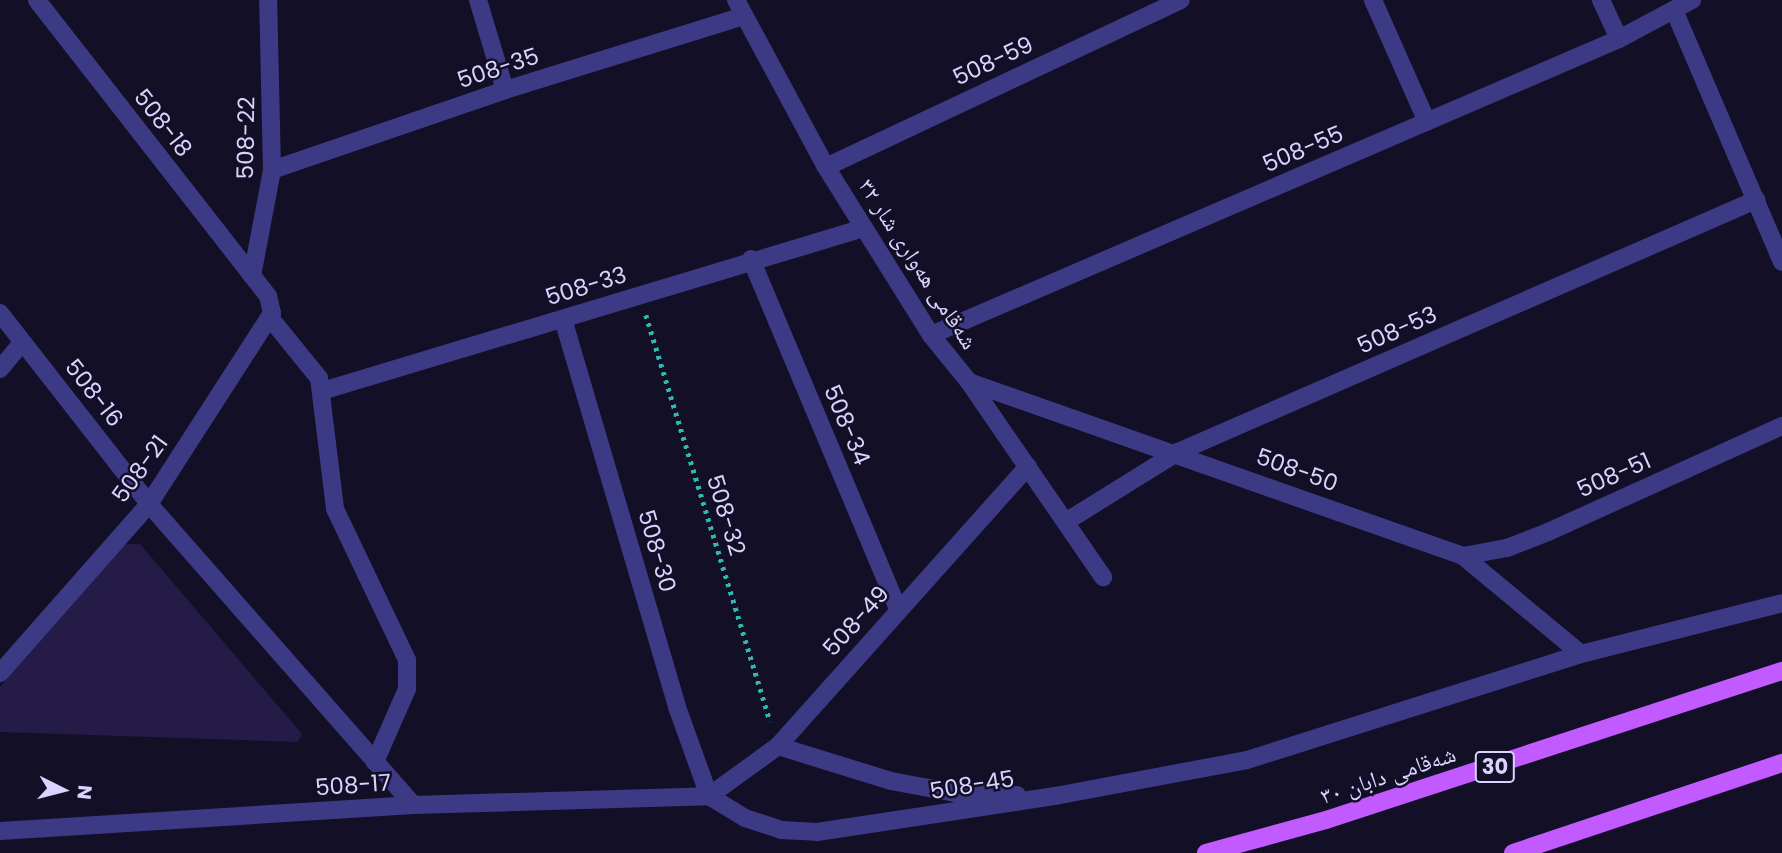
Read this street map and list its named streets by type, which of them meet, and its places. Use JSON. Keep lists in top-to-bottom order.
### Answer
{
  "streets": {
    "main road": ["30", "شەقامی دابان ٣٠"],
    "street": [
      "508-59",
      "508-35",
      "508-18",
      "508-22",
      "508-55",
      "شەقامی هەواری شار ٣٢",
      "508-33",
      "508-53",
      "508-16",
      "508-34",
      "508-21",
      "508-50",
      "508-51",
      "508-30",
      "508-49",
      "508-17",
      "508-45"
    ],
    "path": ["508-32"]
  },
  "crossings": [
    ["508-59", "شەقامی هەواری شار ٣٢"],
    ["508-35", "508-22"],
    ["508-35", "شەقامی هەواری شار ٣٢"],
    ["508-18", "508-22"],
    ["508-55", "شەقامی هەواری شار ٣٢"],
    ["شەقامی هەواری شار ٣٢", "508-33"],
    ["شەقامی هەواری شار ٣٢", "508-53"],
    ["شەقامی هەواری شار ٣٢", "508-50"],
    ["شەقامی هەواری شار ٣٢", "508-49"],
    ["508-33", "508-34"],
    ["508-33", "508-32"],
    ["508-33", "508-30"],
    ["508-53", "508-50"],
    ["508-16", "508-21"],
    ["508-16", "508-17"],
    ["508-34", "508-49"],
    ["508-50", "508-51"],
    ["508-50", "508-45"],
    ["508-32", "508-49"],
    ["508-30", "508-49"],
    ["508-30", "508-17"],
    ["508-30", "508-45"],
    ["508-49", "508-17"],
    ["508-49", "508-45"],
    ["508-17", "508-45"]
  ],
  "north": "right"
}
